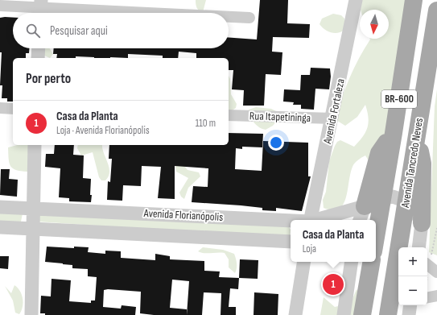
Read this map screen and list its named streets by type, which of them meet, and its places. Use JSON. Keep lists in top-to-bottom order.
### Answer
{
  "streets": {
    "main road": ["BR-600", "Avenida Tancredo Neves"],
    "street": ["Avenida Fortaleza", "Rua Itapetininga", "Avenida Florianópolis"]
  },
  "crossings": [
    ["Avenida Fortaleza", "Rua Itapetininga"],
    ["Avenida Tancredo Neves", "Avenida Florianópolis"]
  ],
  "north": "bottom",
  "page": {
    "search": "Pesquisar aqui",
    "heading": "Por perto",
    "list": [
      {
        "mark": "1",
        "name": "Casa da Planta",
        "note": "Loja · Avenida Florianópolis",
        "value": "110 m"
      }
    ],
    "popup": ["Casa da Planta", "Loja"],
    "map_buttons": ["+", "−"],
    "pins": "1"
  }
}
